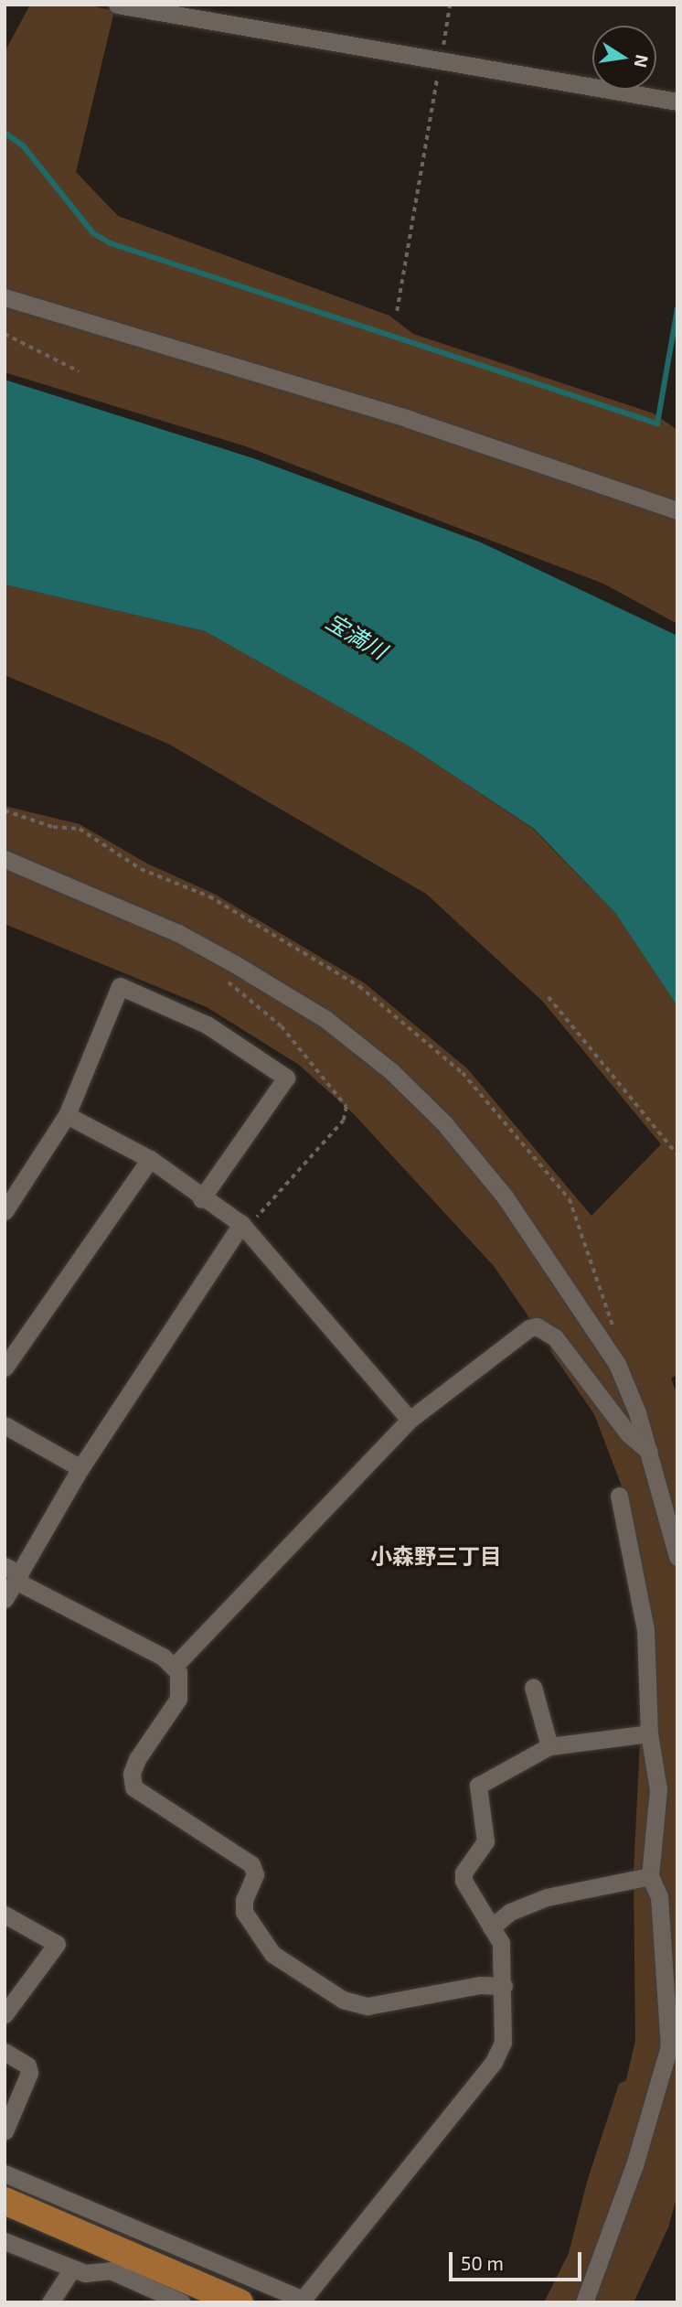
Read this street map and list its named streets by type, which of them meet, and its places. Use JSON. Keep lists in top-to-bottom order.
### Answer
{
  "districts": ["小森野三丁目"],
  "water": ["宝満川"],
  "scale_bar": "50 m",
  "north": "right"
}
